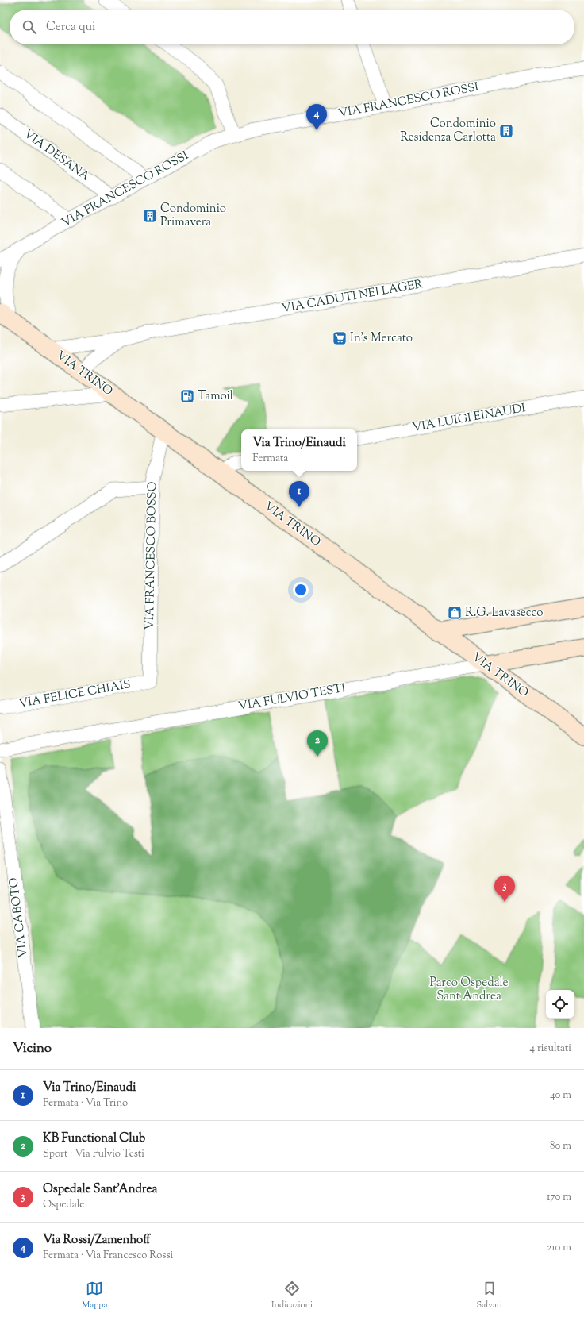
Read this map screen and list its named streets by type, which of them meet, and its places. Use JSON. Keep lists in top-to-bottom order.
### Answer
{
  "streets": {
    "main road": ["VIA TRINO", "VIA FULVIO TESTI"],
    "street": [
      "VIA FRANCESCO ROSSI",
      "VIA DESANA",
      "VIA CADUTI NEI LAGER",
      "VIA LUIGI EINAUDI",
      "VIA FRANCESCO BOSSO",
      "VIA FELICE CHIAIS",
      "VIA CABOTO"
    ]
  },
  "crossings": [
    ["VIA FRANCESCO ROSSI", "VIA DESANA"],
    ["VIA FRANCESCO ROSSI", "VIA TRINO"],
    ["VIA CADUTI NEI LAGER", "VIA TRINO"],
    ["VIA TRINO", "VIA FRANCESCO BOSSO"],
    ["VIA TRINO", "VIA FULVIO TESTI"],
    ["VIA FRANCESCO BOSSO", "VIA FELICE CHIAIS"]
  ],
  "parks": ["Parco Ospedale Sant Andrea"],
  "places": {
    "building": ["Condominio Residenza Carlotta", "Condominio Primavera"],
    "supermarket": ["In's Mercato"],
    "fuel station": ["Tamoil"],
    "shop": ["R.G. Lavasecco"]
  },
  "page": {
    "search": "Cerca qui",
    "pins": [
      "4",
      "1",
      "2",
      "3"
    ],
    "popup": ["Via Trino/Einaudi", "Fermata"],
    "heading": ["Vicino", "4 risultati"],
    "list": [
      {
        "mark": "1",
        "name": "Via Trino/Einaudi",
        "note": "Fermata · Via Trino",
        "value": "40 m"
      },
      {
        "mark": "2",
        "name": "KB Functional Club",
        "note": "Sport · Via Fulvio Testi",
        "value": "80 m"
      },
      {
        "mark": "3",
        "name": "Ospedale Sant'Andrea",
        "note": "Ospedale",
        "value": "170 m"
      },
      {
        "mark": "4",
        "name": "Via Rossi/Zamenhoff",
        "note": "Fermata · Via Francesco Rossi",
        "value": "210 m"
      }
    ],
    "nav": ["Mappa", "Indicazioni", "Salvati"]
  }
}
